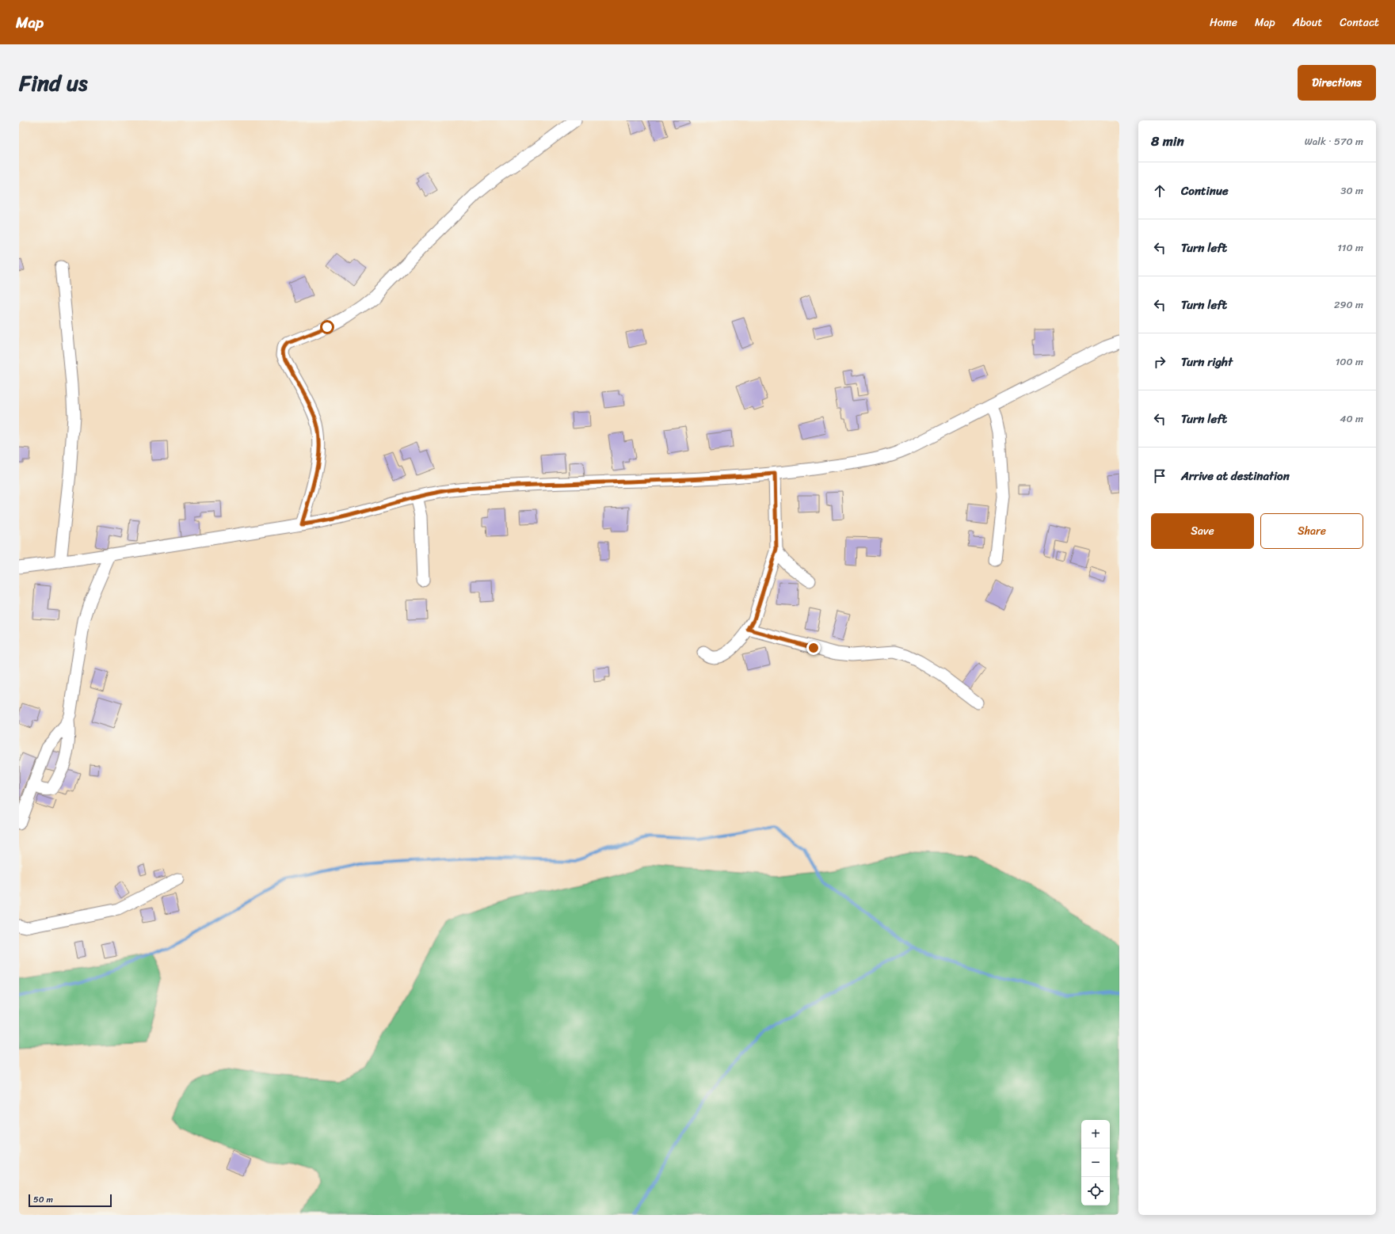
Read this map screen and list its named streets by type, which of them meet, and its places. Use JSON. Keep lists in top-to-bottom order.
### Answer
{
  "scale_bar": "50 m",
  "page": {
    "header": "Map",
    "nav": [
      "Home",
      "Map",
      "About",
      "Contact"
    ],
    "title": "Find us",
    "buttons": [
      "Directions",
      ["Save", "Share"]
    ],
    "heading": ["8 min", "Walk · 570 m"],
    "list": [
      ["Continue", "30 m"],
      ["Turn left", "110 m"],
      ["Turn left", "290 m"],
      ["Turn right", "100 m"],
      ["Turn left", "40 m"],
      "Arrive at destination"
    ],
    "map_buttons": ["+", "−"],
    "scale": "50 m"
  }
}
